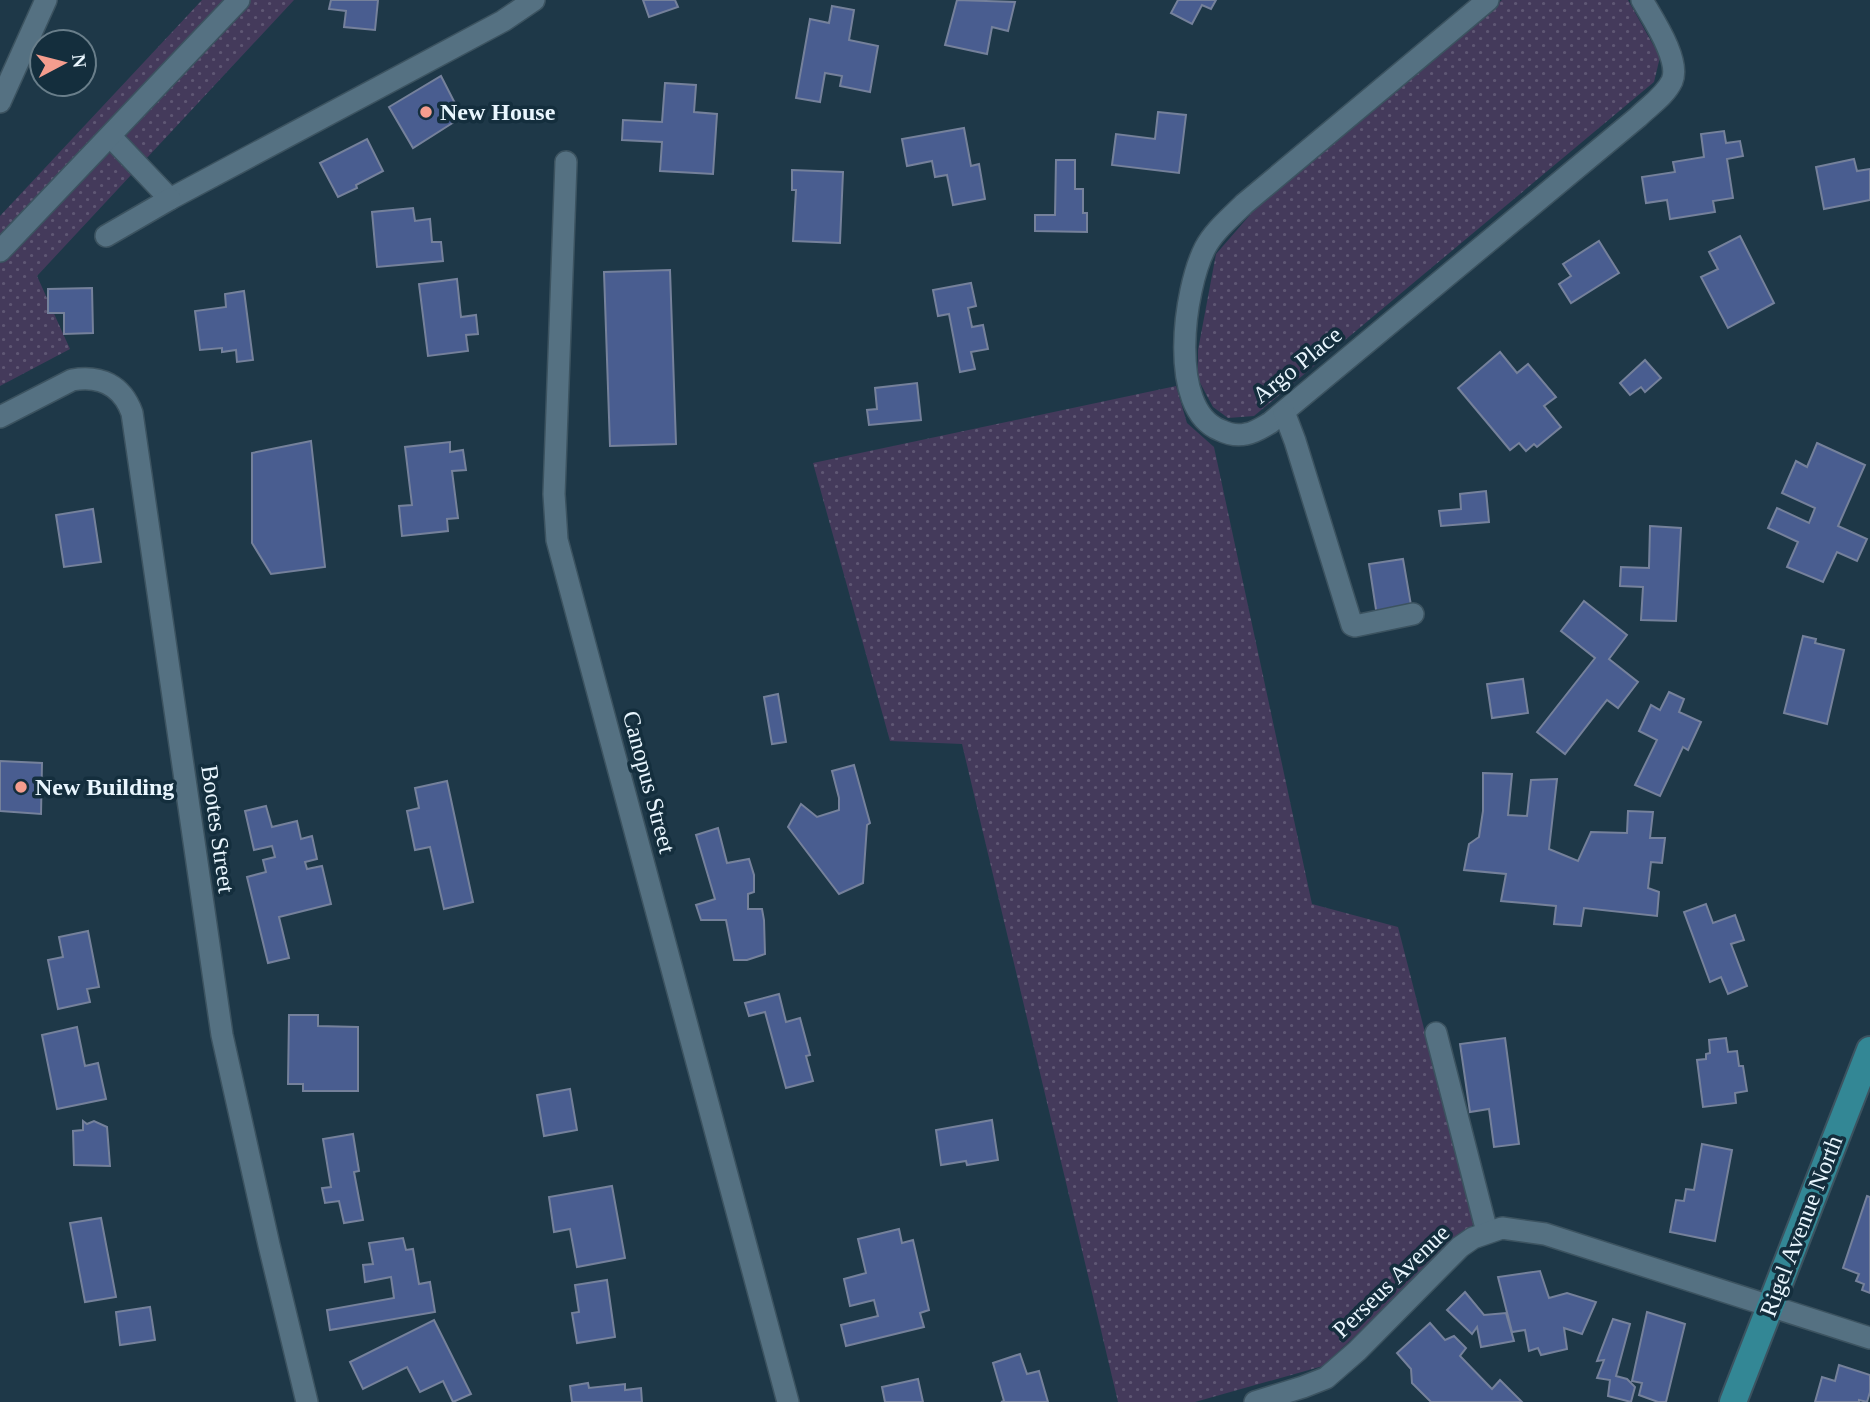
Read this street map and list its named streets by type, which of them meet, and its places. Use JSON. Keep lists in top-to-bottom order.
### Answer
{
  "streets": {
    "main road": ["Rigel Avenue North"],
    "street": [
      "Argo Place",
      "Canopus Street",
      "Bootes Street",
      "Perseus Avenue"
    ]
  },
  "crossings": [
    ["Rigel Avenue North", "Perseus Avenue"]
  ],
  "places": ["New House", "New Building"],
  "north": "right"
}
